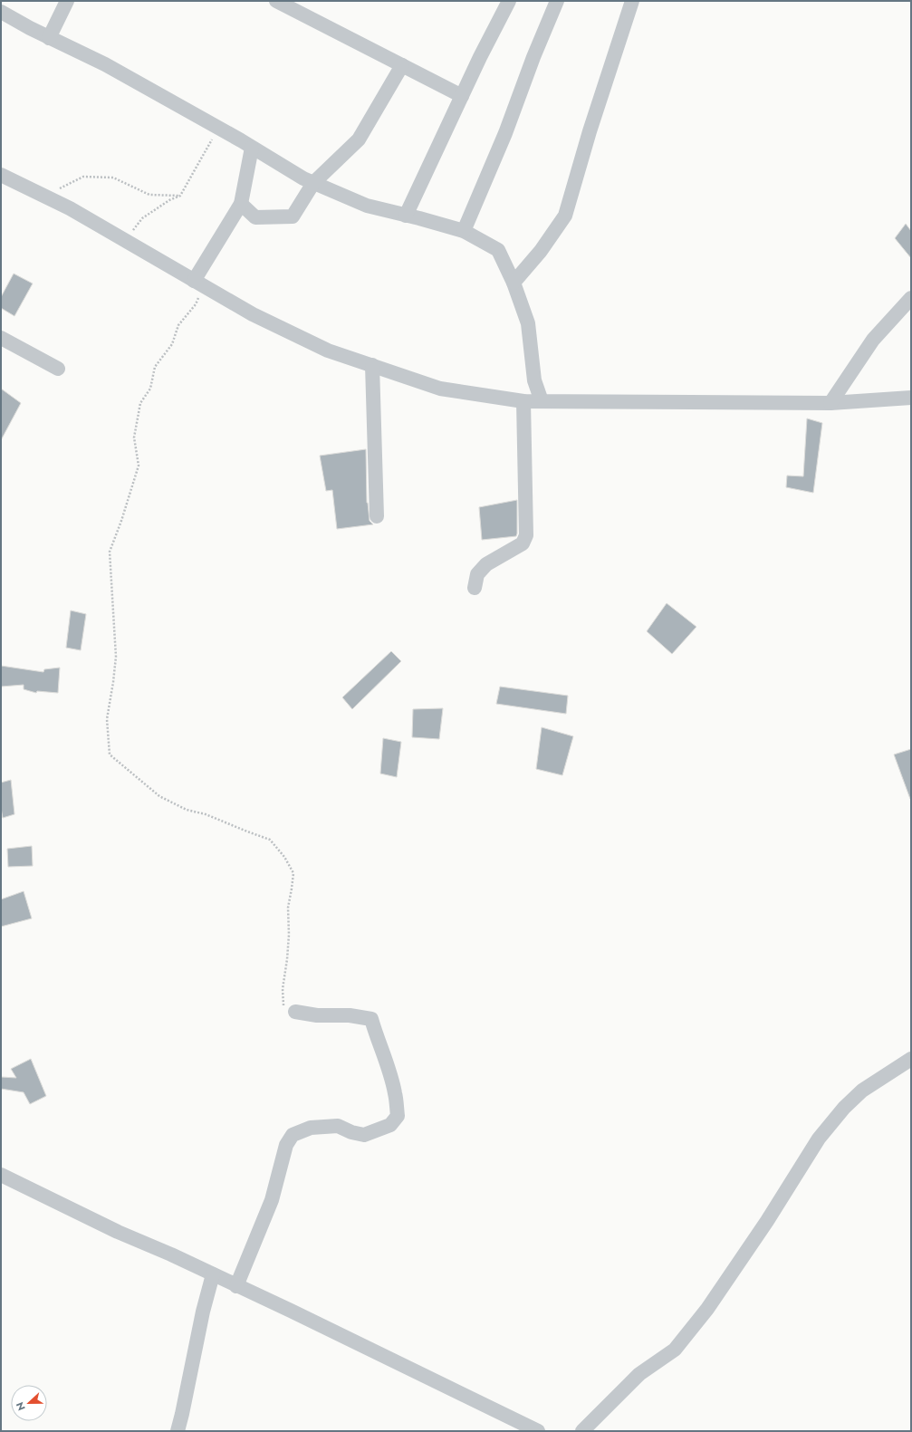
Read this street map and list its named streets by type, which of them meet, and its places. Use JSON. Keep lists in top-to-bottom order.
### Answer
{
  "north": "left"
}
